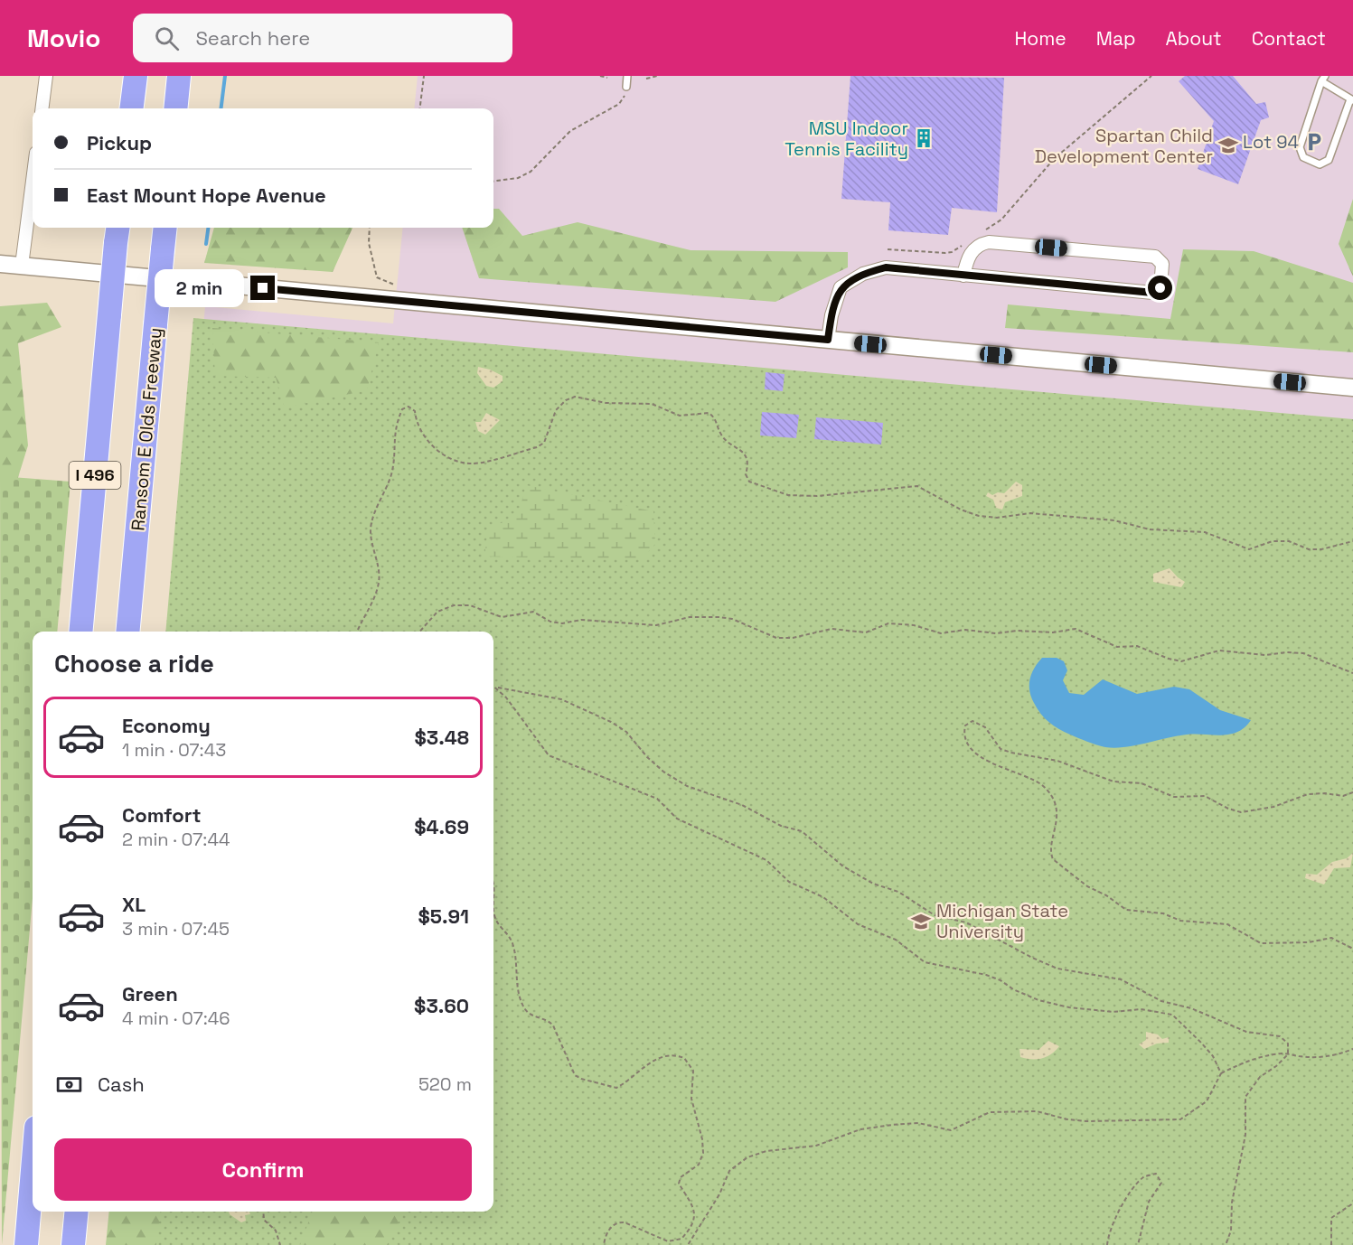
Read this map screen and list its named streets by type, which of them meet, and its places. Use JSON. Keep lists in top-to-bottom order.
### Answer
{
  "streets": {
    "highway": ["Ransom E Olds Freeway", "I 496"]
  },
  "places": {
    "building": ["MSU Indoor Tennis Facility"],
    "parking": ["Lot 94"],
    "school or university": ["Spartan Child Development Center", "Michigan State University"]
  },
  "page": {
    "header": "Movio",
    "search": "Search here",
    "nav": [
      "Home",
      "Map",
      "About",
      "Contact"
    ],
    "banner": ["Pickup", "East Mount Hope Avenue"],
    "bubble": "2 min",
    "heading": "Choose a ride",
    "list": [
      {
        "name": "Economy",
        "note": "1 min · 07:43",
        "value": "$3.48"
      },
      {
        "name": "Comfort",
        "note": "2 min · 07:44",
        "value": "$4.69"
      },
      {
        "name": "XL",
        "note": "3 min · 07:45",
        "value": "$5.91"
      },
      {
        "name": "Green",
        "note": "4 min · 07:46",
        "value": "$3.60"
      }
    ],
    "pay": ["Cash", "520 m"],
    "buttons": "Confirm"
  }
}
